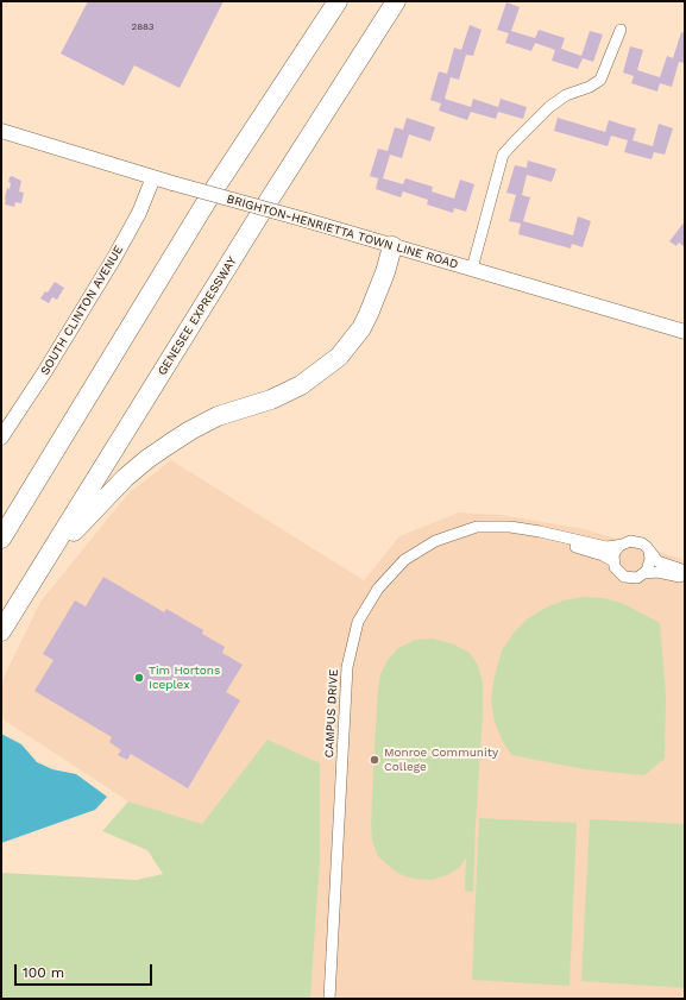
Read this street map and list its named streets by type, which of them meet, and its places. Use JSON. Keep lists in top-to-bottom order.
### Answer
{
  "streets": {
    "highway": ["GENESEE EXPRESSWAY"],
    "street": ["BRIGHTON-HENRIETTA TOWN LINE ROAD", "SOUTH CLINTON AVENUE", "CAMPUS DRIVE"]
  },
  "crossings": [
    ["BRIGHTON-HENRIETTA TOWN LINE ROAD", "SOUTH CLINTON AVENUE"]
  ],
  "places": ["Tim Hortons Iceplex", "Monroe Community College"],
  "house_numbers": ["2883"],
  "scale_bar": "100 m"
}
